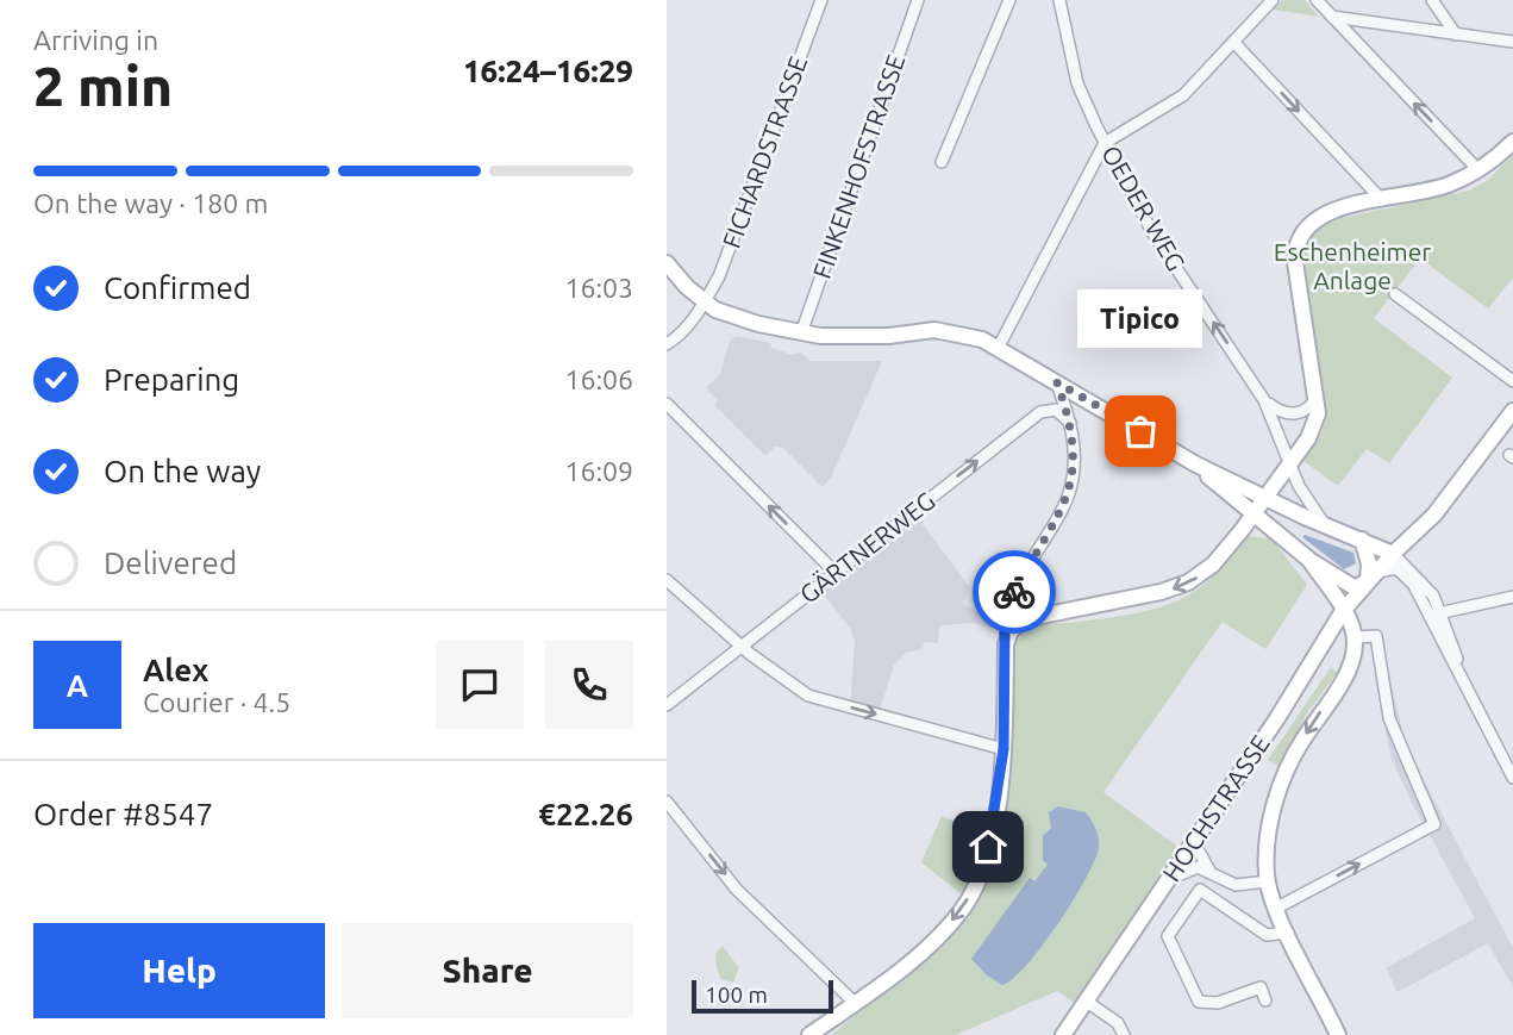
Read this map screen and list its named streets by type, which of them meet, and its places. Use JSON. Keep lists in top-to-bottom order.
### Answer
{
  "streets": {
    "main road": ["HOCHSTRASSE"],
    "street": [
      "FICHARDSTRASSE",
      "FINKENHOFSTRASSE",
      "OEDER WEG",
      "GÄRTNERWEG"
    ]
  },
  "one_way": ["OEDER WEG", "GÄRTNERWEG"],
  "parks": ["Eschenheimer Anlage"],
  "places": ["Tipico"],
  "scale_bar": "100 m",
  "page": {
    "heading": ["2 min", "Arriving in", "16:24–16:29"],
    "panel": [
      "Alex",
      "Courier · 4.5",
      "Order #8547",
      "€22.26"
    ],
    "bar": "On the way · 180 m",
    "list": [
      ["Confirmed", "16:03"],
      ["Preparing", "16:06"],
      ["On the way", "16:09"],
      "Delivered"
    ],
    "bubble": "Tipico",
    "round": "A",
    "buttons": ["Help", "Share"],
    "scale": "100 m"
  }
}
